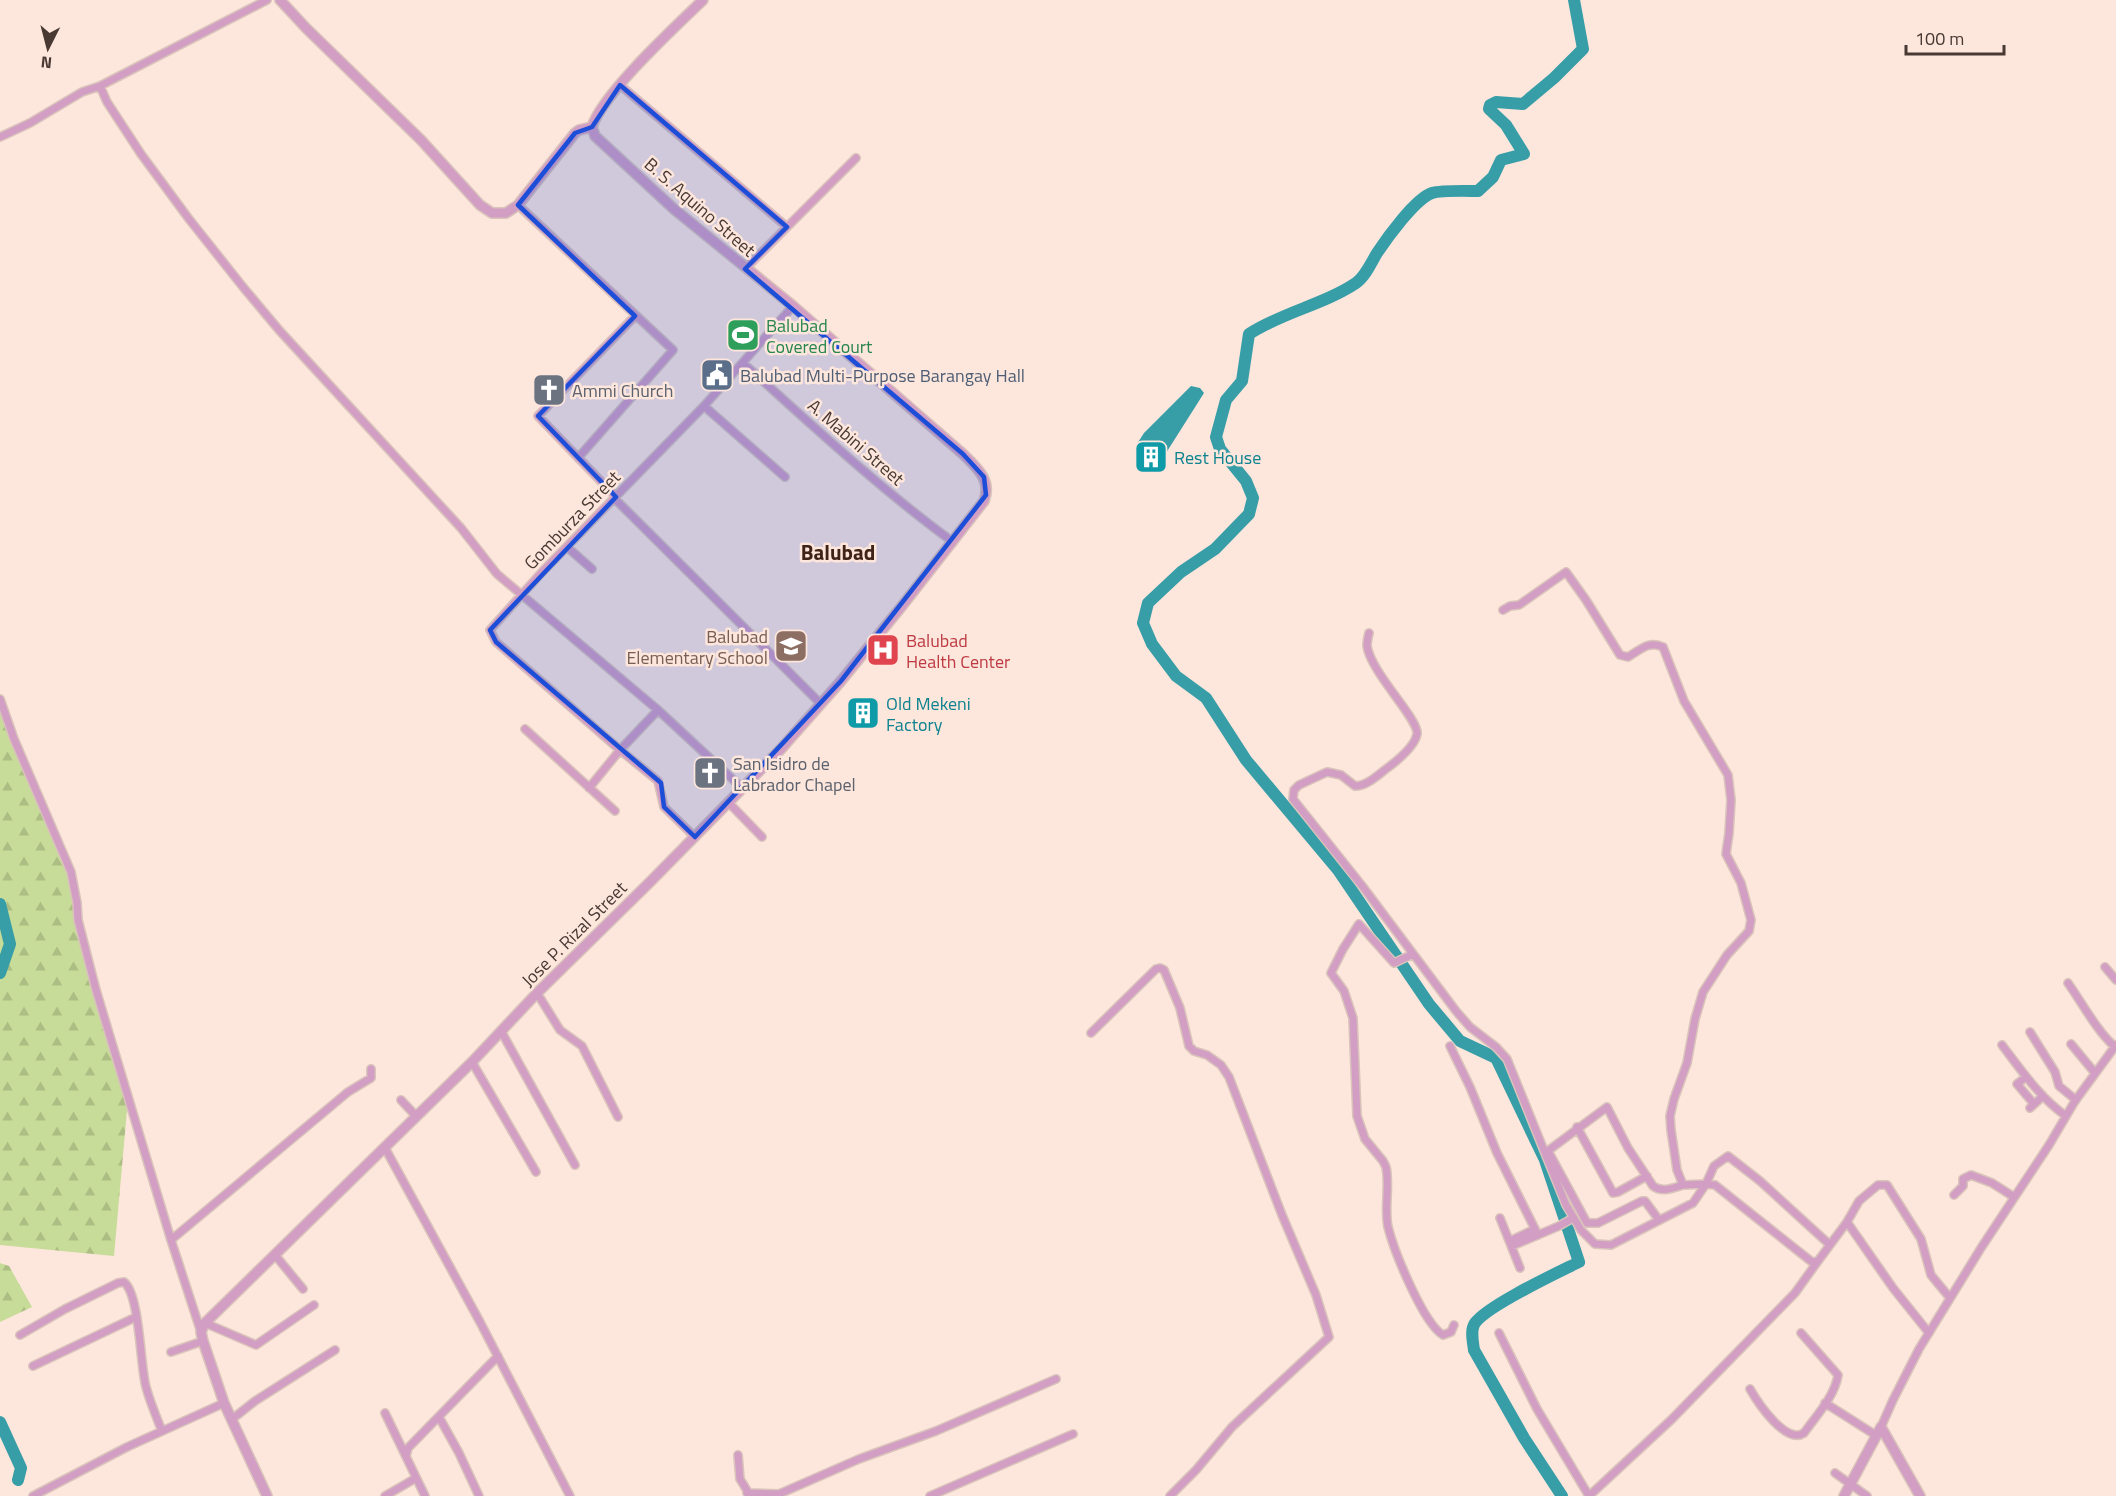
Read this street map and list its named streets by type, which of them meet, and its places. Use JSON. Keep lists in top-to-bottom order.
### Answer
{
  "streets": {
    "street": [
      "B. S. Aquino Street",
      "A. Mabini Street",
      "Gomburza Street",
      "Jose P. Rizal Street"
    ]
  },
  "crossings": [
    ["B. S. Aquino Street", "A. Mabini Street"],
    ["B. S. Aquino Street", "Gomburza Street"],
    ["B. S. Aquino Street", "Jose P. Rizal Street"],
    ["A. Mabini Street", "Gomburza Street"],
    ["A. Mabini Street", "Jose P. Rizal Street"],
    ["Gomburza Street", "Jose P. Rizal Street"]
  ],
  "districts": ["Balubad"],
  "places": {
    "sports": ["Balubad Covered Court"],
    "public building": ["Balubad Multi-Purpose Barangay Hall"],
    "church": ["Ammi Church", "San Isidro de Labrador Chapel"],
    "building": ["Rest House", "Old Mekeni Factory"],
    "school or university": ["Balubad Elementary School"],
    "hospital": ["Balubad Health Center"]
  },
  "scale_bar": "100 m",
  "north": "bottom"
}
